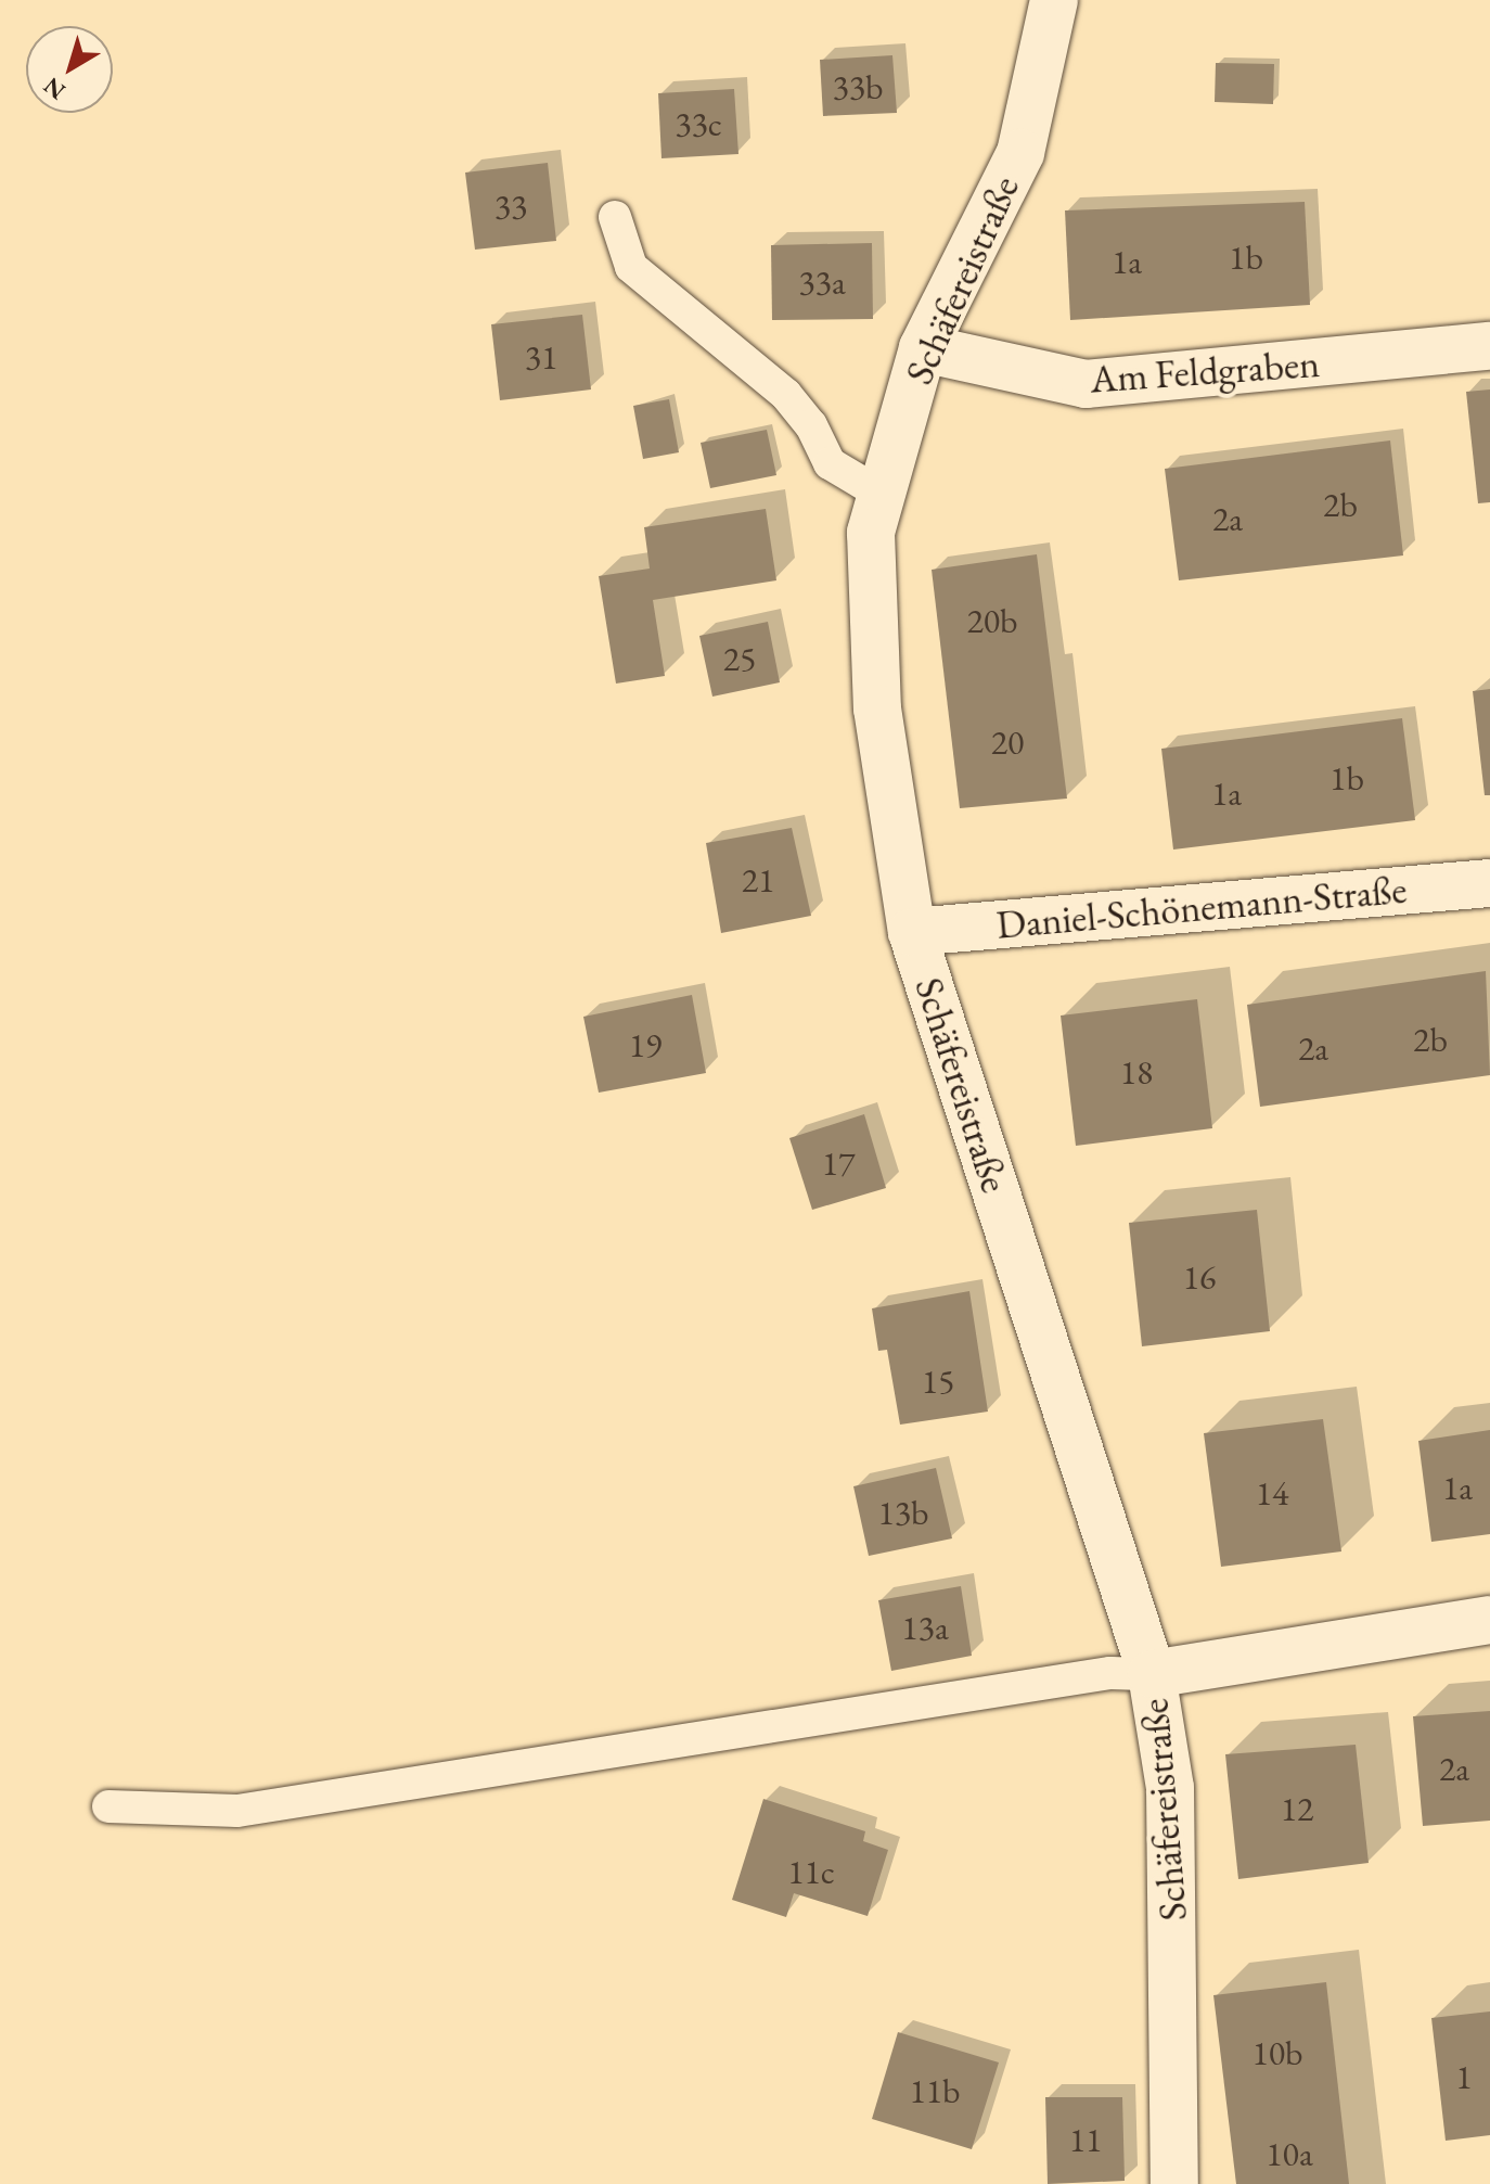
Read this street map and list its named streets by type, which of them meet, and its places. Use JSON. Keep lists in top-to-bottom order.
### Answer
{
  "streets": {
    "street": ["Schäfereistraße", "Am Feldgraben", "Daniel-Schönemann-Straße"]
  },
  "crossings": [
    ["Schäfereistraße", "Am Feldgraben"],
    ["Schäfereistraße", "Daniel-Schönemann-Straße"]
  ],
  "house_numbers": [
    "33b",
    "33c",
    "33",
    "1b",
    "1a",
    "33a",
    "31",
    "2b",
    "2a",
    "20b",
    "25",
    "20",
    "1b",
    "1a",
    "21",
    "2b",
    "19",
    "2a",
    "18",
    "17",
    "16",
    "15",
    "1a",
    "14",
    "13b",
    "13a",
    "2a",
    "12",
    "11c",
    "10b",
    "1",
    "11b",
    "11",
    "10a"
  ],
  "north": "bottom left"
}
